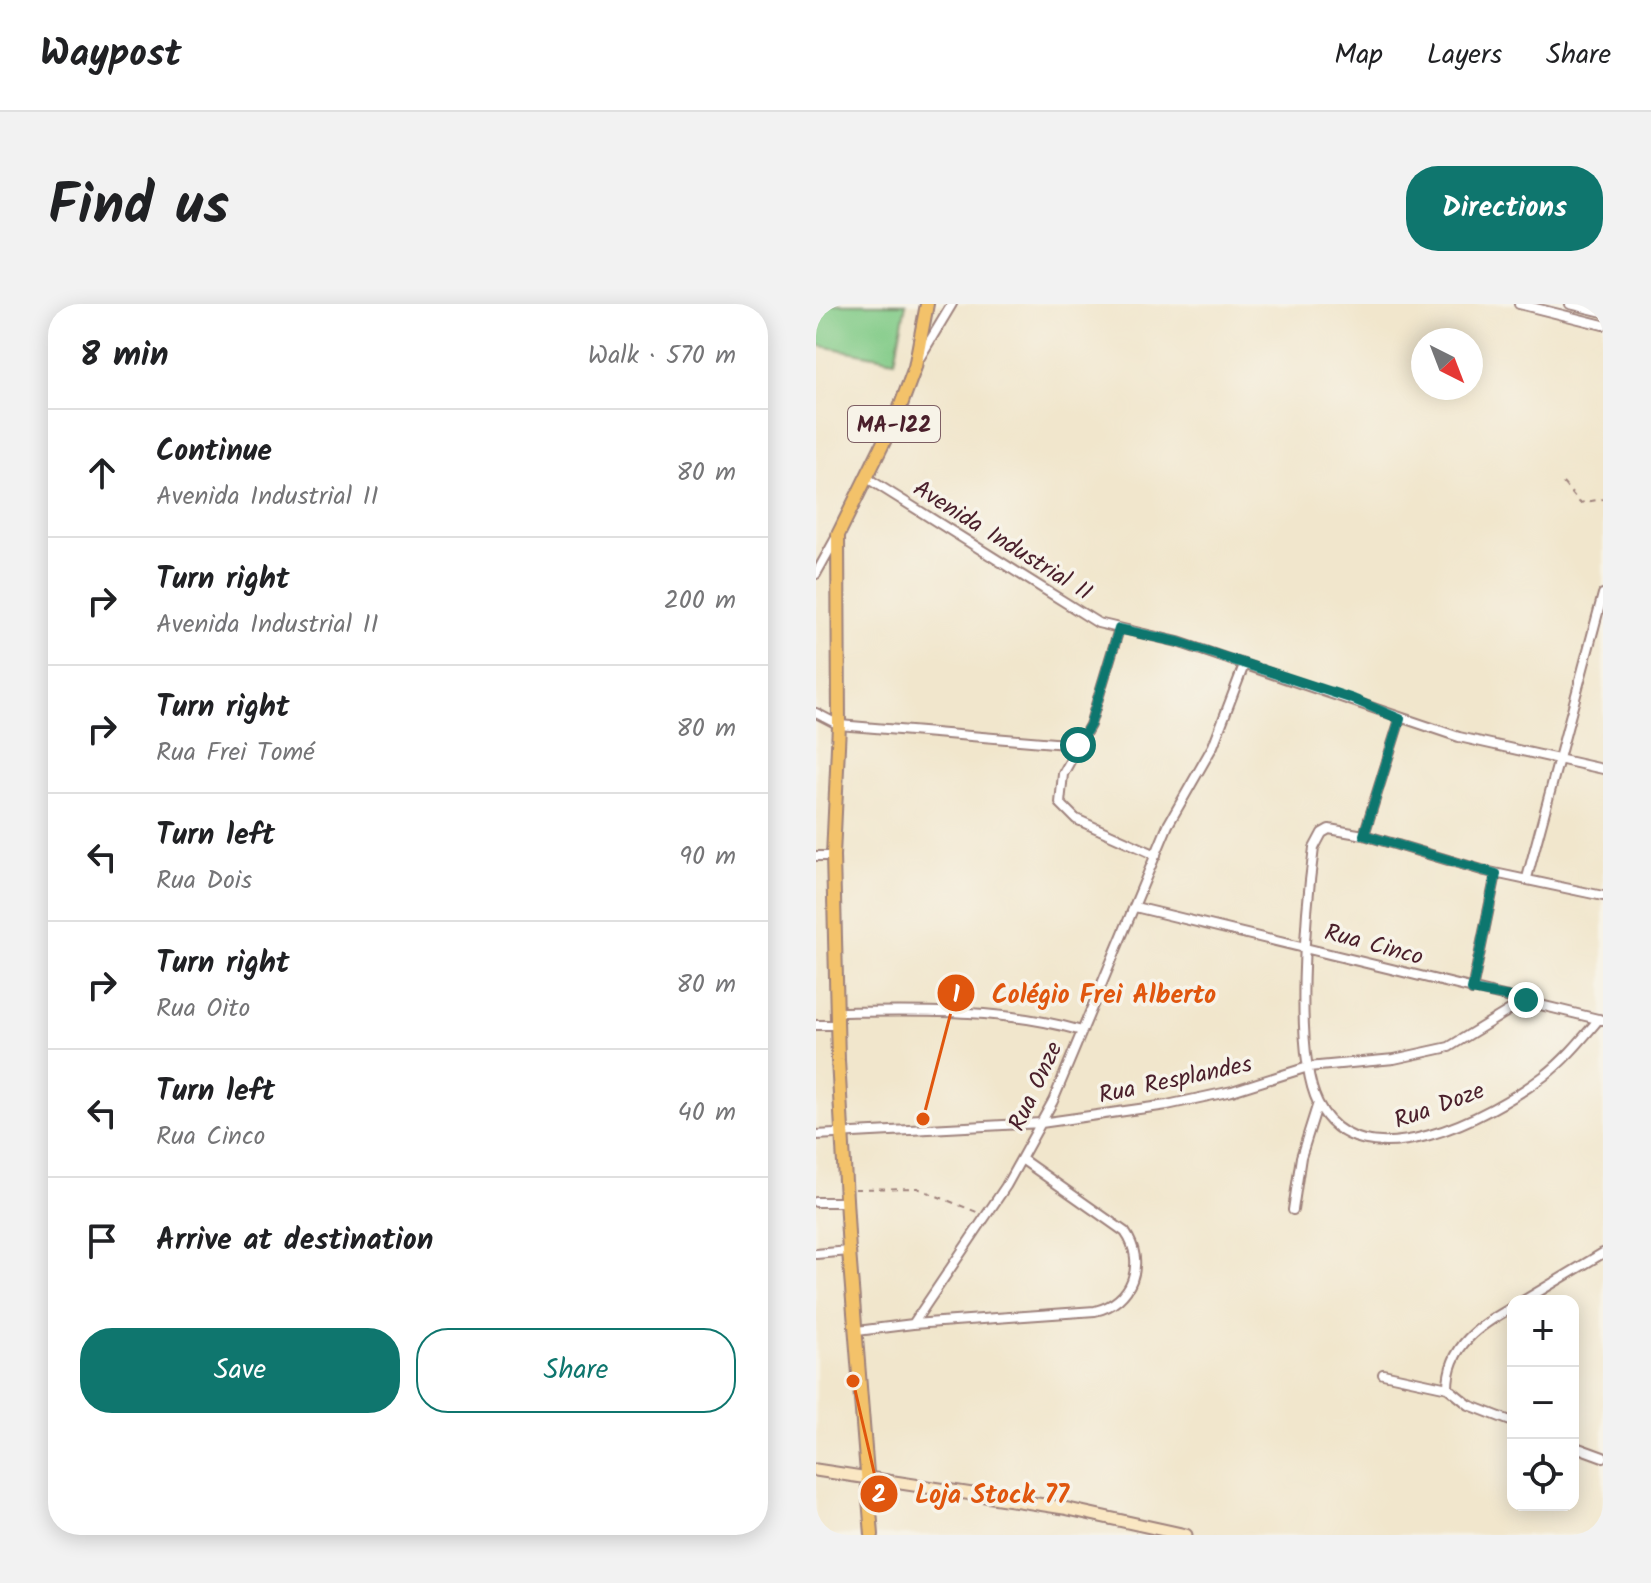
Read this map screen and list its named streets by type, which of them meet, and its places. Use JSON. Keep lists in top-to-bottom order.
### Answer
{
  "streets": {
    "main road": ["MA-122"],
    "street": [
      "Avenida Industrial II",
      "Rua Cinco",
      "Rua Resplandes",
      "Rua Onze",
      "Rua Doze"
    ]
  },
  "crossings": [
    ["MA-122", "Avenida Industrial II"],
    ["MA-122", "Rua Resplandes"],
    ["Avenida Industrial II", "Rua Onze"],
    ["Rua Cinco", "Rua Resplandes"],
    ["Rua Cinco", "Rua Onze"],
    ["Rua Cinco", "Rua Doze"],
    ["Rua Resplandes", "Rua Onze"],
    ["Rua Resplandes", "Rua Doze"]
  ],
  "places": ["Colégio Frei Alberto", "Loja Stock 77"],
  "north": "bottom right",
  "page": {
    "header": "Waypost",
    "nav": ["Map", "Layers", "Share"],
    "title": "Find us",
    "buttons": [
      "Directions",
      ["Save", "Share"]
    ],
    "heading": ["8 min", "Walk · 570 m"],
    "list": [
      ["Continue", "Avenida Industrial II", "80 m"],
      ["Turn right", "Avenida Industrial II", "200 m"],
      ["Turn right", "Rua Frei Tomé", "80 m"],
      ["Turn left", "Rua Dois", "90 m"],
      ["Turn right", "Rua Oito", "80 m"],
      ["Turn left", "Rua Cinco", "40 m"],
      "Arrive at destination"
    ],
    "map_buttons": ["+", "−"]
  }
}
